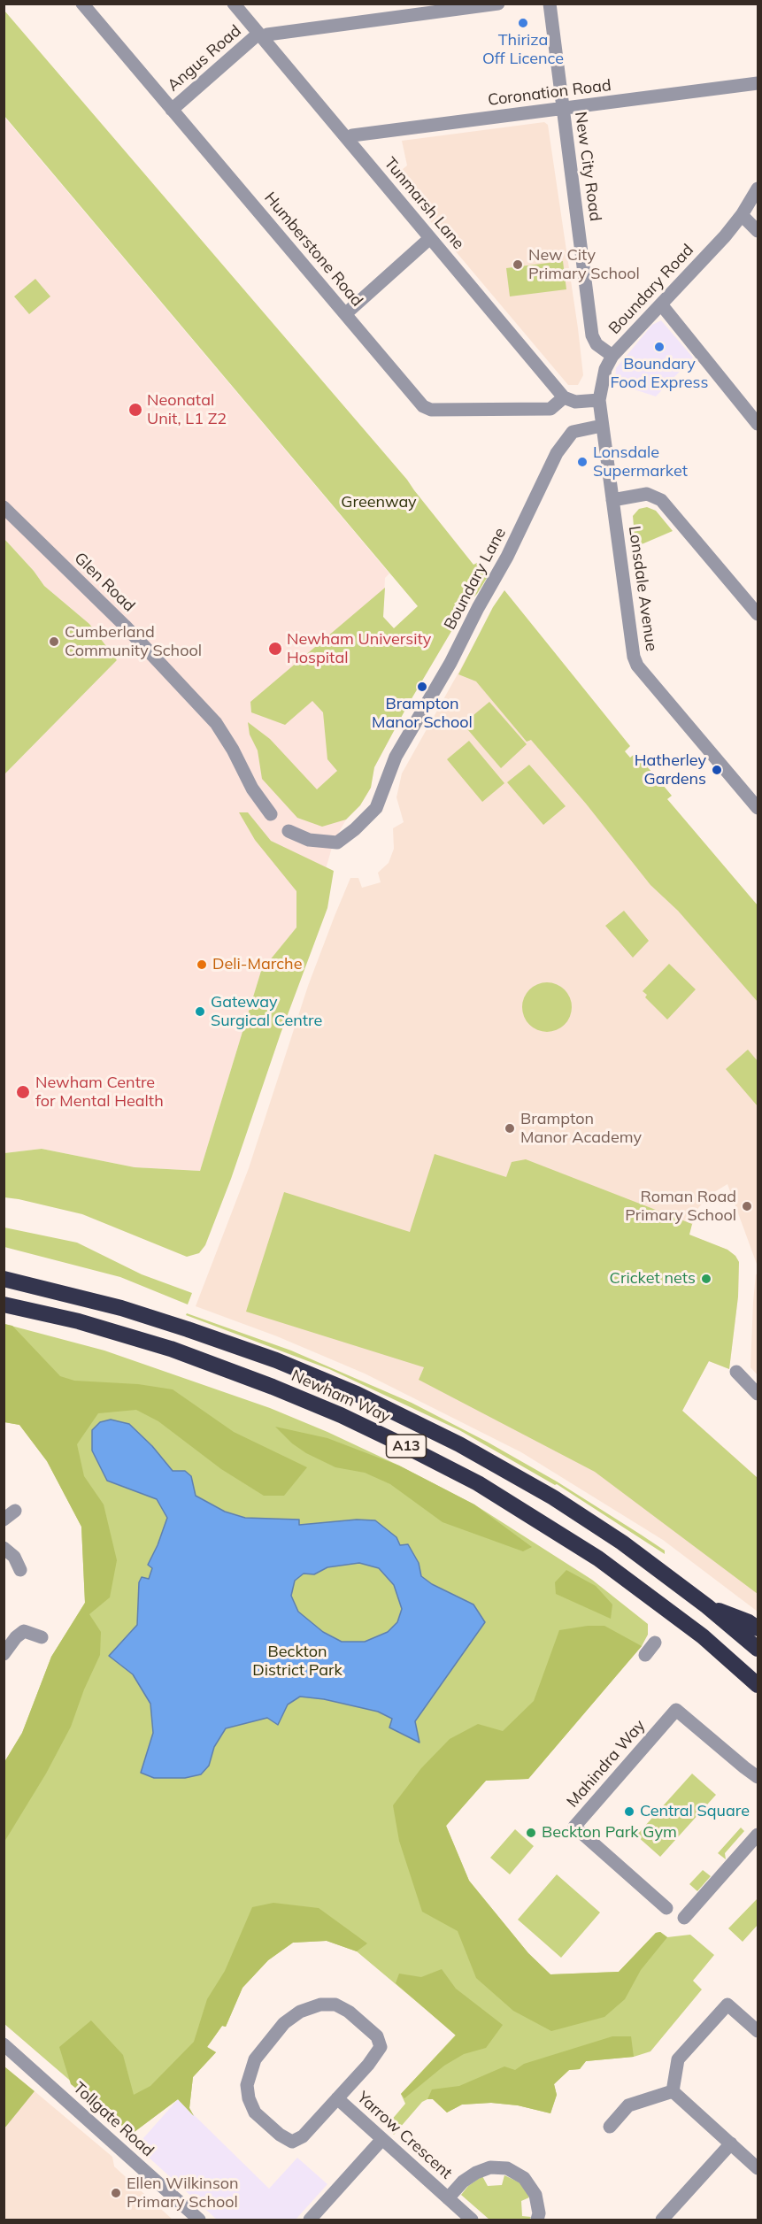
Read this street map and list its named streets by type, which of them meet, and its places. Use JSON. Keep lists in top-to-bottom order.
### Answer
{
  "streets": {
    "highway": ["Newham Way", "A13"],
    "street": [
      "Angus Road",
      "Coronation Road",
      "New City Road",
      "Tunmarsh Lane",
      "Humberstone Road",
      "Boundary Road",
      "Boundary Lane",
      "Glen Road",
      "Lonsdale Avenue",
      "Mahindra Way",
      "Tollgate Road",
      "Yarrow Crescent"
    ]
  },
  "crossings": [
    ["Angus Road", "Tunmarsh Lane"],
    ["Angus Road", "Humberstone Road"],
    ["Coronation Road", "New City Road"],
    ["Coronation Road", "Tunmarsh Lane"],
    ["New City Road", "Boundary Road"],
    ["Tunmarsh Lane", "Humberstone Road"],
    ["Boundary Road", "Boundary Lane"],
    ["Boundary Road", "Lonsdale Avenue"],
    ["Boundary Lane", "Lonsdale Avenue"]
  ],
  "parks": ["Greenway", "Beckton District Park"],
  "places": [
    "Thiriza Off Licence",
    "New City Primary School",
    "Boundary Food Express",
    "Neonatal Unit, L1 Z2",
    "Lonsdale Supermarket",
    "Cumberland Community School",
    "Newham University Hospital",
    "Brampton Manor School",
    "Hatherley Gardens",
    "Deli-Marche",
    "Gateway Surgical Centre",
    "Newham Centre for Mental Health",
    "Brampton Manor Academy",
    "Roman Road Primary School",
    "Cricket nets",
    "Central Square",
    "Beckton Park Gym",
    "Ellen Wilkinson Primary School"
  ]
}
